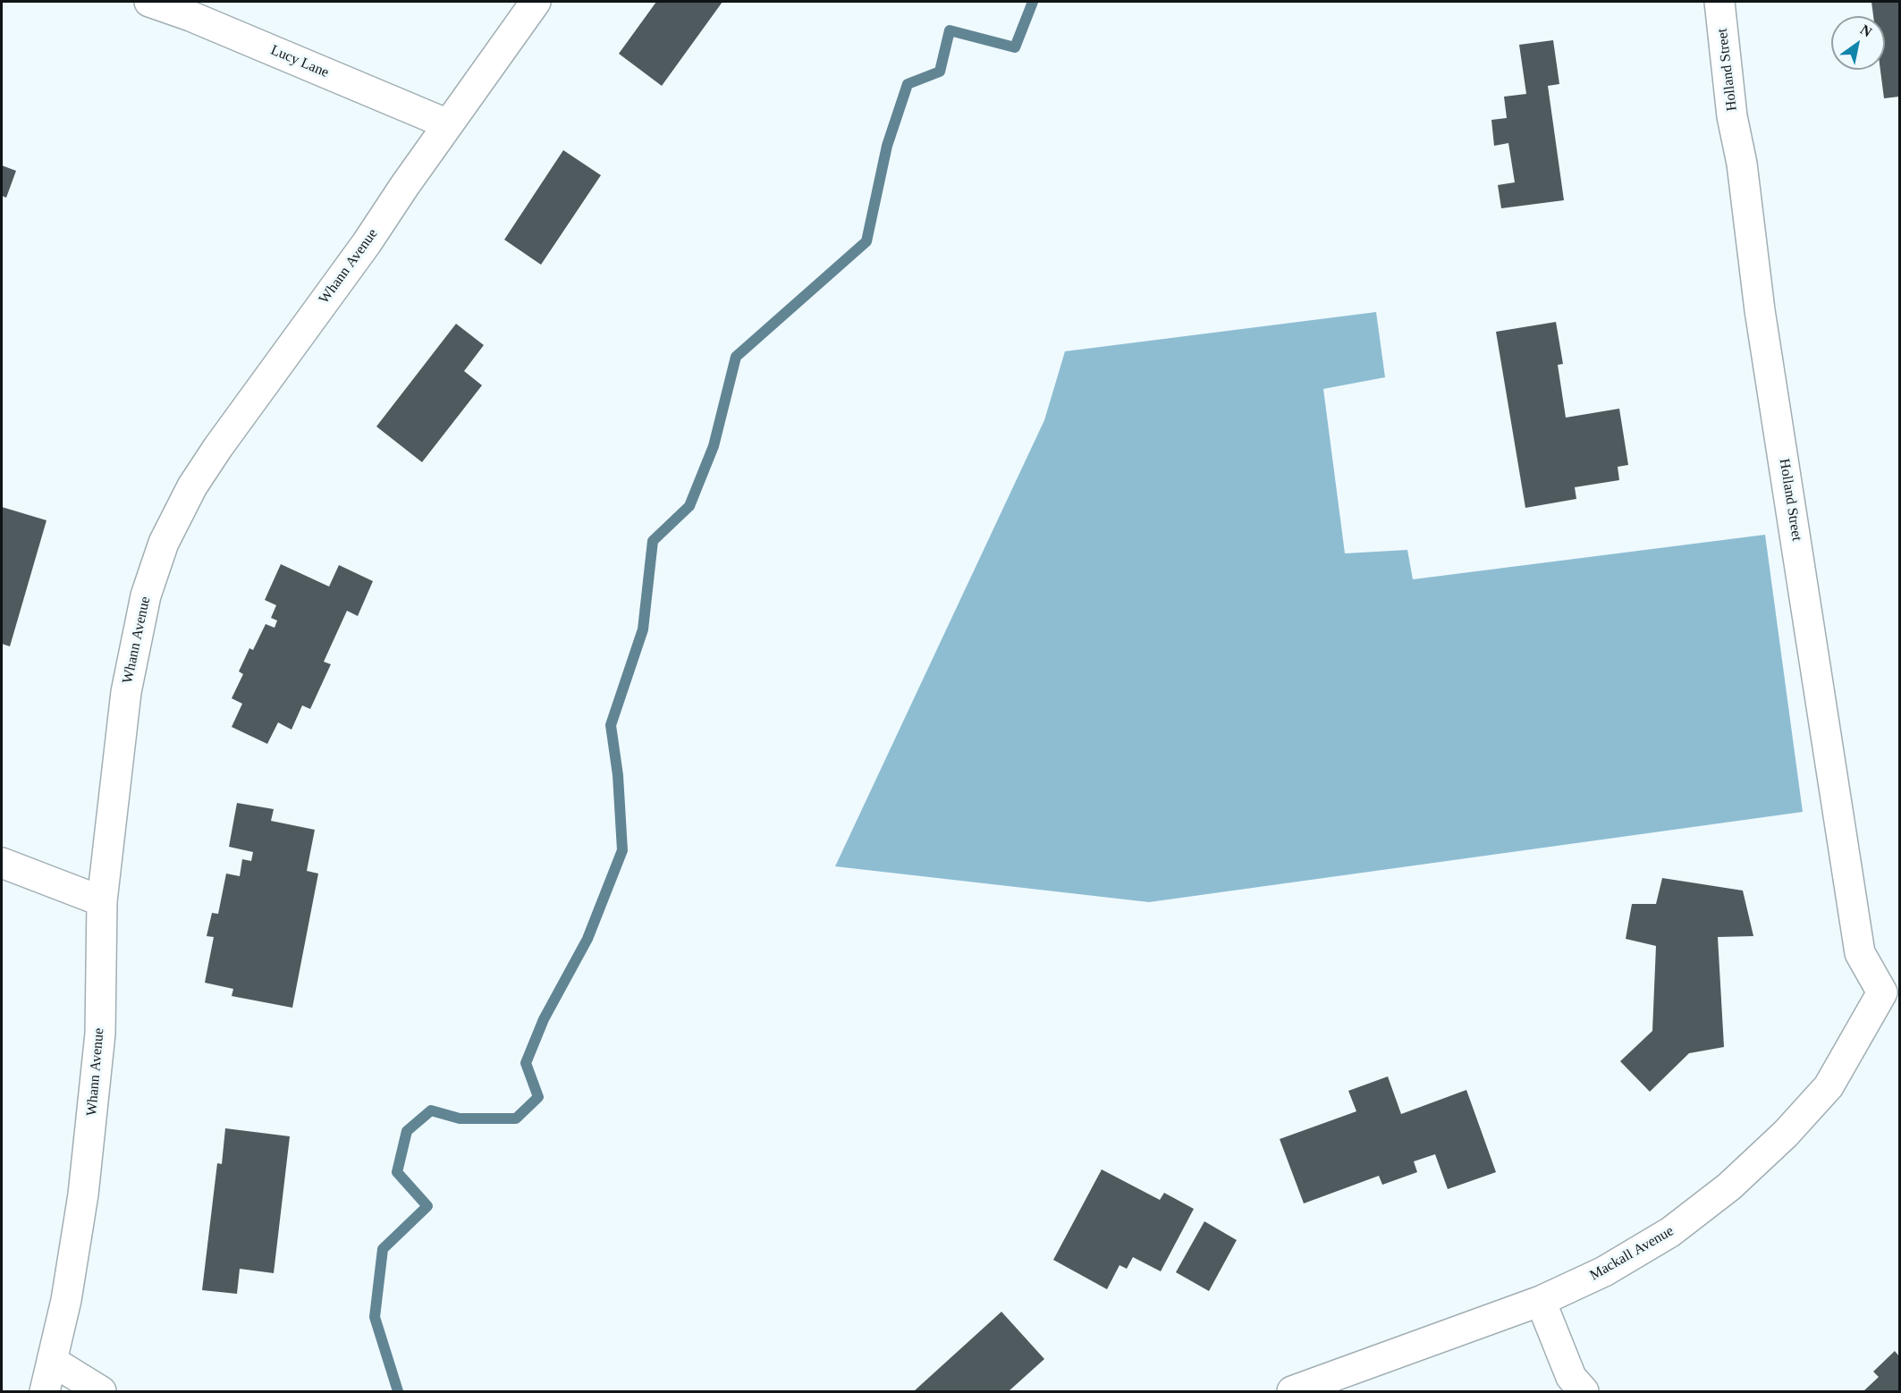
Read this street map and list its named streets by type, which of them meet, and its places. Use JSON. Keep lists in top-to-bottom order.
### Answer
{
  "streets": {
    "street": [
      "Lucy Lane",
      "Holland Street",
      "Whann Avenue",
      "Mackall Avenue"
    ]
  },
  "crossings": [
    ["Lucy Lane", "Whann Avenue"],
    ["Holland Street", "Mackall Avenue"]
  ],
  "north": "top right"
}
